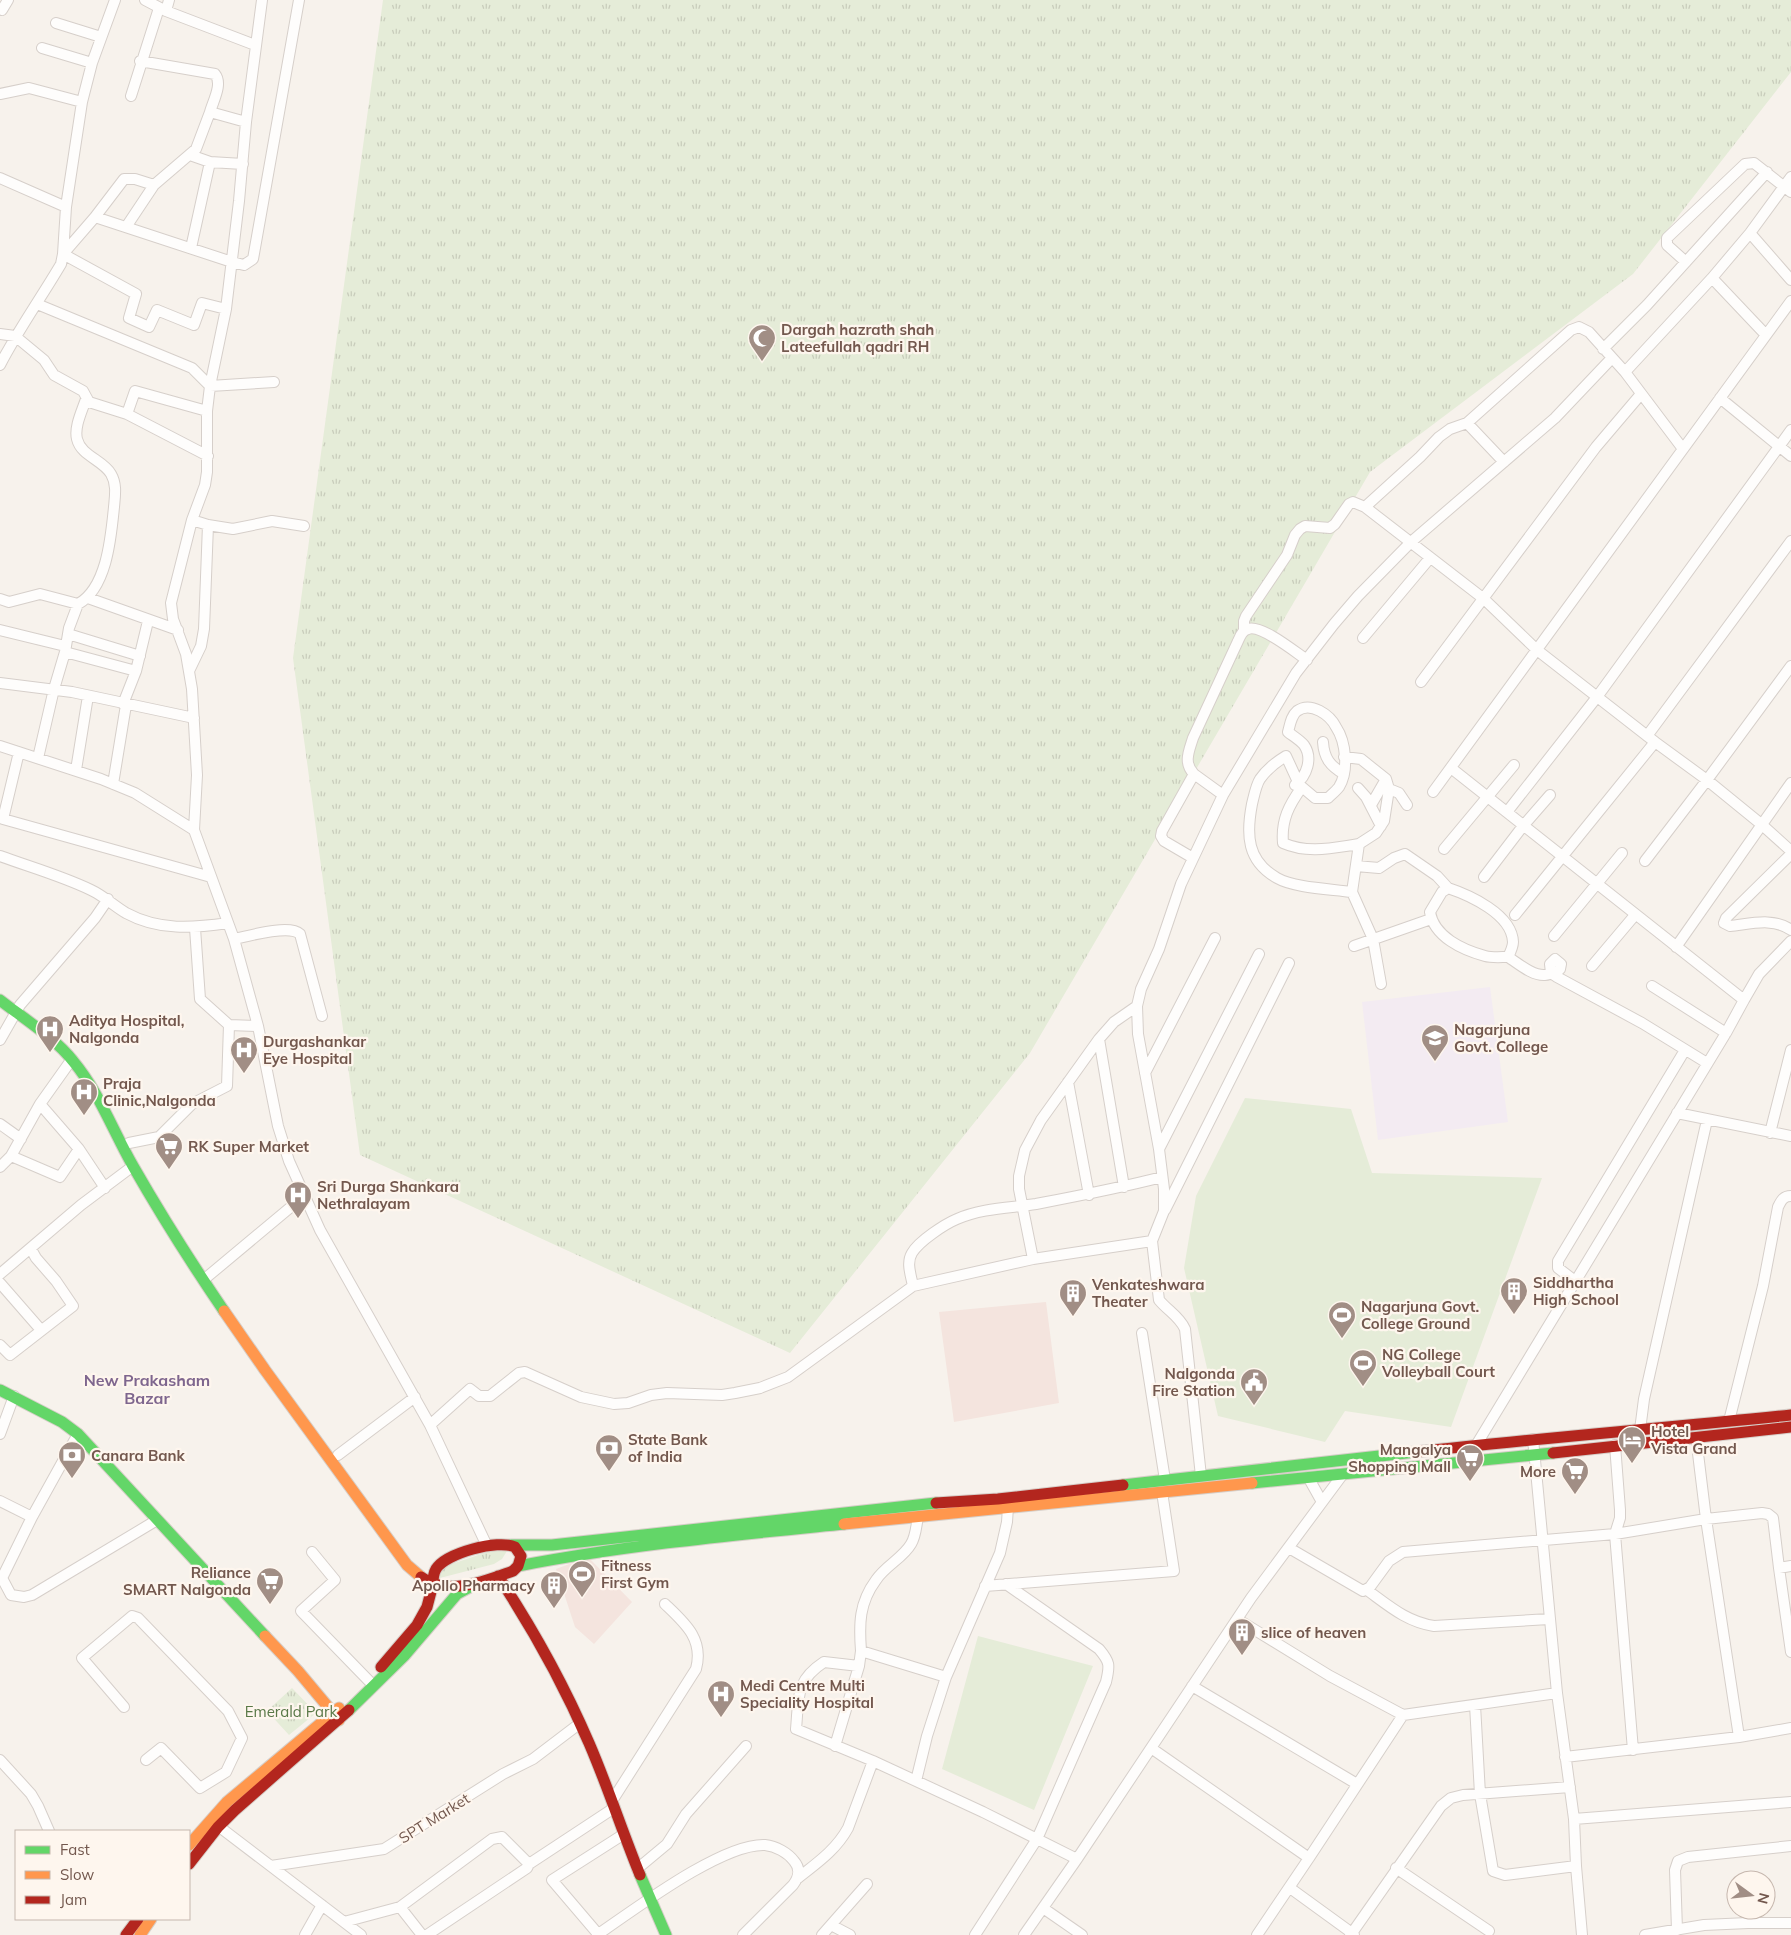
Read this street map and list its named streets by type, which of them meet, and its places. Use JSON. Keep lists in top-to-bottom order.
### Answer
{
  "streets": {
    "street": ["SPT Market"]
  },
  "districts": ["New Prakasham Bazar"],
  "parks": ["Emerald Park"],
  "places": {
    "mosque": ["Dargah hazrath shah Lateefullah qadri RH"],
    "hospital": [
      "Aditya Hospital, Nalgonda",
      "Durgashankar Eye Hospital",
      "Praja Clinic,Nalgonda",
      "Sri Durga Shankara Nethralayam",
      "Medi Centre Multi Speciality Hospital"
    ],
    "school or university": ["Nagarjuna Govt. College"],
    "supermarket": [
      "RK Super Market",
      "Mangalya Shopping Mall",
      "More",
      "Reliance SMART Nalgonda"
    ],
    "building": [
      "Siddhartha High School",
      "Venkateshwara Theater",
      "Apollo Pharmacy",
      "slice of heaven"
    ],
    "sports": ["Nagarjuna Govt. College Ground", "NG College Volleyball Court", "Fitness First Gym"],
    "public building": ["Nalgonda Fire Station"],
    "hotel": ["Hotel Vista Grand"],
    "bank": ["State Bank of India", "Canara Bank"]
  },
  "legend": ["Fast", "Slow", "Jam"],
  "north": "right"
}
